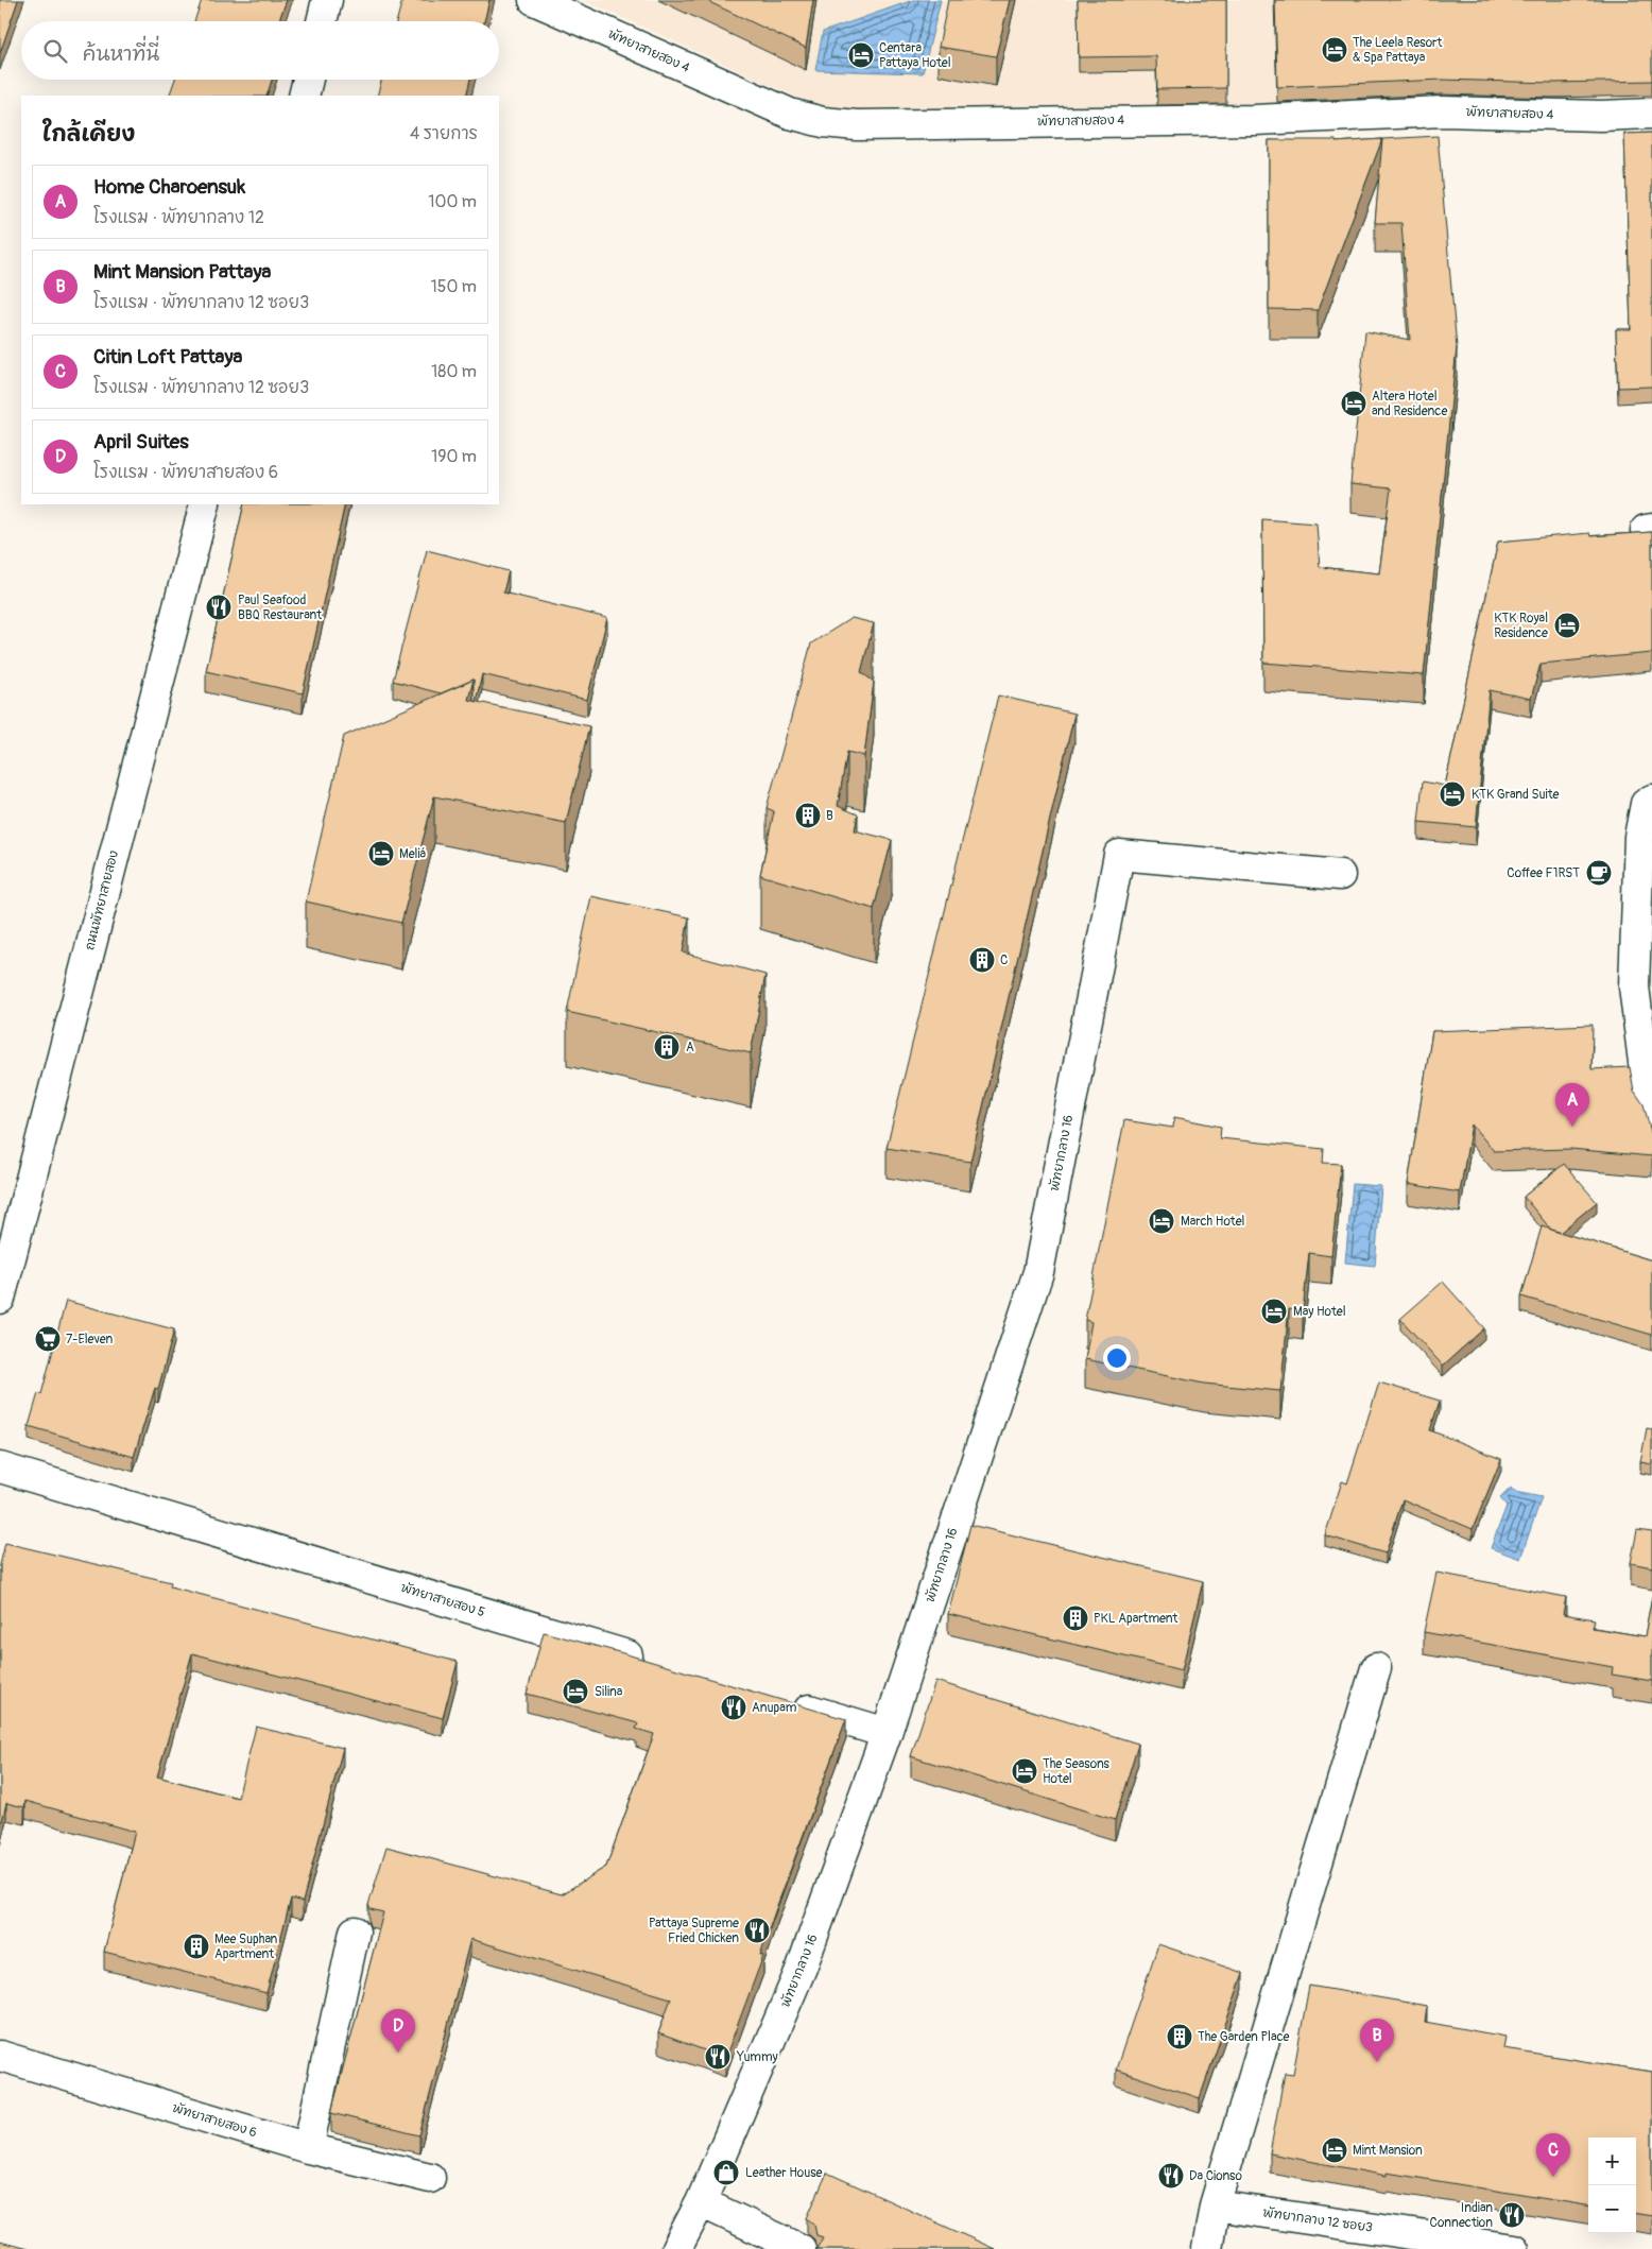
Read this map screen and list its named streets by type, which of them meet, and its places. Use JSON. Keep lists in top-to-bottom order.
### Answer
{
  "streets": {
    "street": [
      "พัทยาสายสอง 4",
      "ถนนพัทยาสายสอง",
      "พัทยากลาง 16",
      "พัทยาสายสอง 5",
      "พัทยาสายสอง 6",
      "พัทยากลาง 12 ซอย3"
    ]
  },
  "places": {
    "hotel": [
      "The Leela Resort & Spa Pattaya",
      "Centara Pattaya Hotel",
      "Altera Hotel and Residence",
      "KTK Royal Residence",
      "KTK Grand Suite",
      "Meliá",
      "March Hotel",
      "May Hotel",
      "Silina",
      "The Seasons Hotel",
      "Mint Mansion"
    ],
    "restaurant": [
      "Paul Seafood BBQ Restaurant",
      "Anupam",
      "Pattaya Supreme Fried Chicken",
      "Yummy",
      "Da Cionso",
      "Indian Connection"
    ],
    "building": [
      "B",
      "C",
      "A",
      "PKL Apartment",
      "Mee Suphan Apartment",
      "The Garden Place"
    ],
    "cafe": ["Coffee F1RST"],
    "supermarket": ["7-Eleven"],
    "shop": ["Leather House"]
  },
  "page": {
    "search": "ค้นหาที่นี่",
    "heading": ["ใกล้เคียง", "4 รายการ"],
    "list": [
      {
        "mark": "A",
        "name": "Home Charoensuk",
        "note": "โรงแรม · พัทยากลาง 12",
        "value": "100 m"
      },
      {
        "mark": "B",
        "name": "Mint Mansion Pattaya",
        "note": "โรงแรม · พัทยากลาง 12 ซอย3",
        "value": "150 m"
      },
      {
        "mark": "C",
        "name": "Citin Loft Pattaya",
        "note": "โรงแรม · พัทยากลาง 12 ซอย3",
        "value": "180 m"
      },
      {
        "mark": "D",
        "name": "April Suites",
        "note": "โรงแรม · พัทยาสายสอง 6",
        "value": "190 m"
      }
    ],
    "pins": [
      "A",
      "D",
      "B",
      "C"
    ],
    "map_buttons": ["+", "−"]
  }
}
